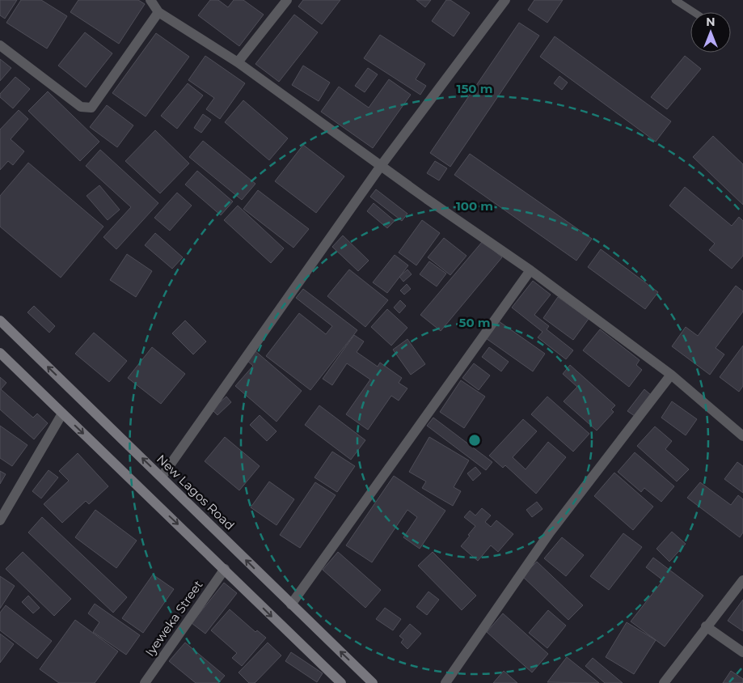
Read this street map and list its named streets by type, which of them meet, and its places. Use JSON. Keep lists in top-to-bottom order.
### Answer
{
  "streets": {
    "main road": ["New Lagos Road"],
    "street": ["Iyeweka Street"]
  },
  "north": "top",
  "rings": ["150 m", "100 m", "50 m"]
}
